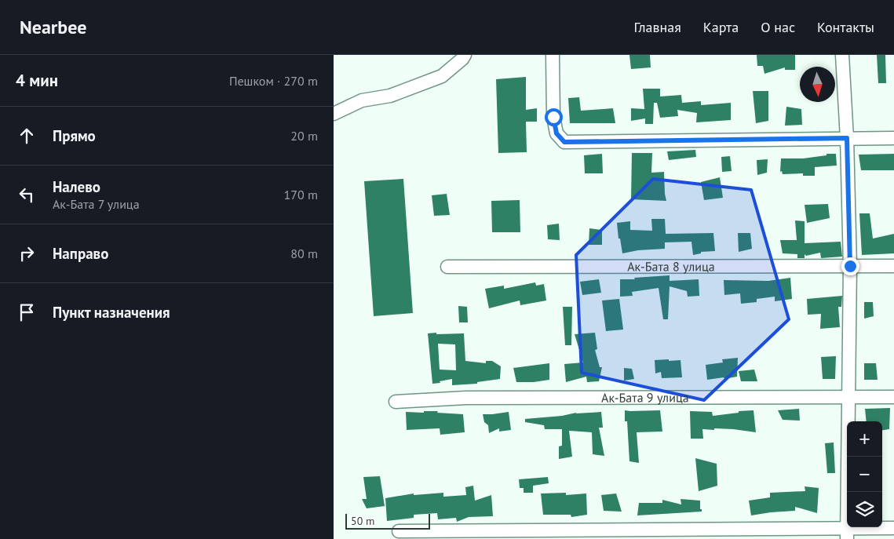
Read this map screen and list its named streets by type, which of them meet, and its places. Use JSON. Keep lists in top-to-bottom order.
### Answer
{
  "streets": {
    "street": ["Ак-Бата 8 улица", "Ак-Бата 9 улица"]
  },
  "scale_bar": "50 m",
  "north": "bottom",
  "page": {
    "header": "Nearbee",
    "nav": [
      "Главная",
      "Карта",
      "О нас",
      "Контакты"
    ],
    "heading": ["4 мин", "Пешком · 270 m"],
    "list": [
      ["Прямо", "20 m"],
      ["Налево", "Ак-Бата 7 улица", "170 m"],
      ["Направо", "80 m"],
      "Пункт назначения"
    ],
    "map_buttons": ["+", "−"],
    "scale": "50 m"
  }
}
